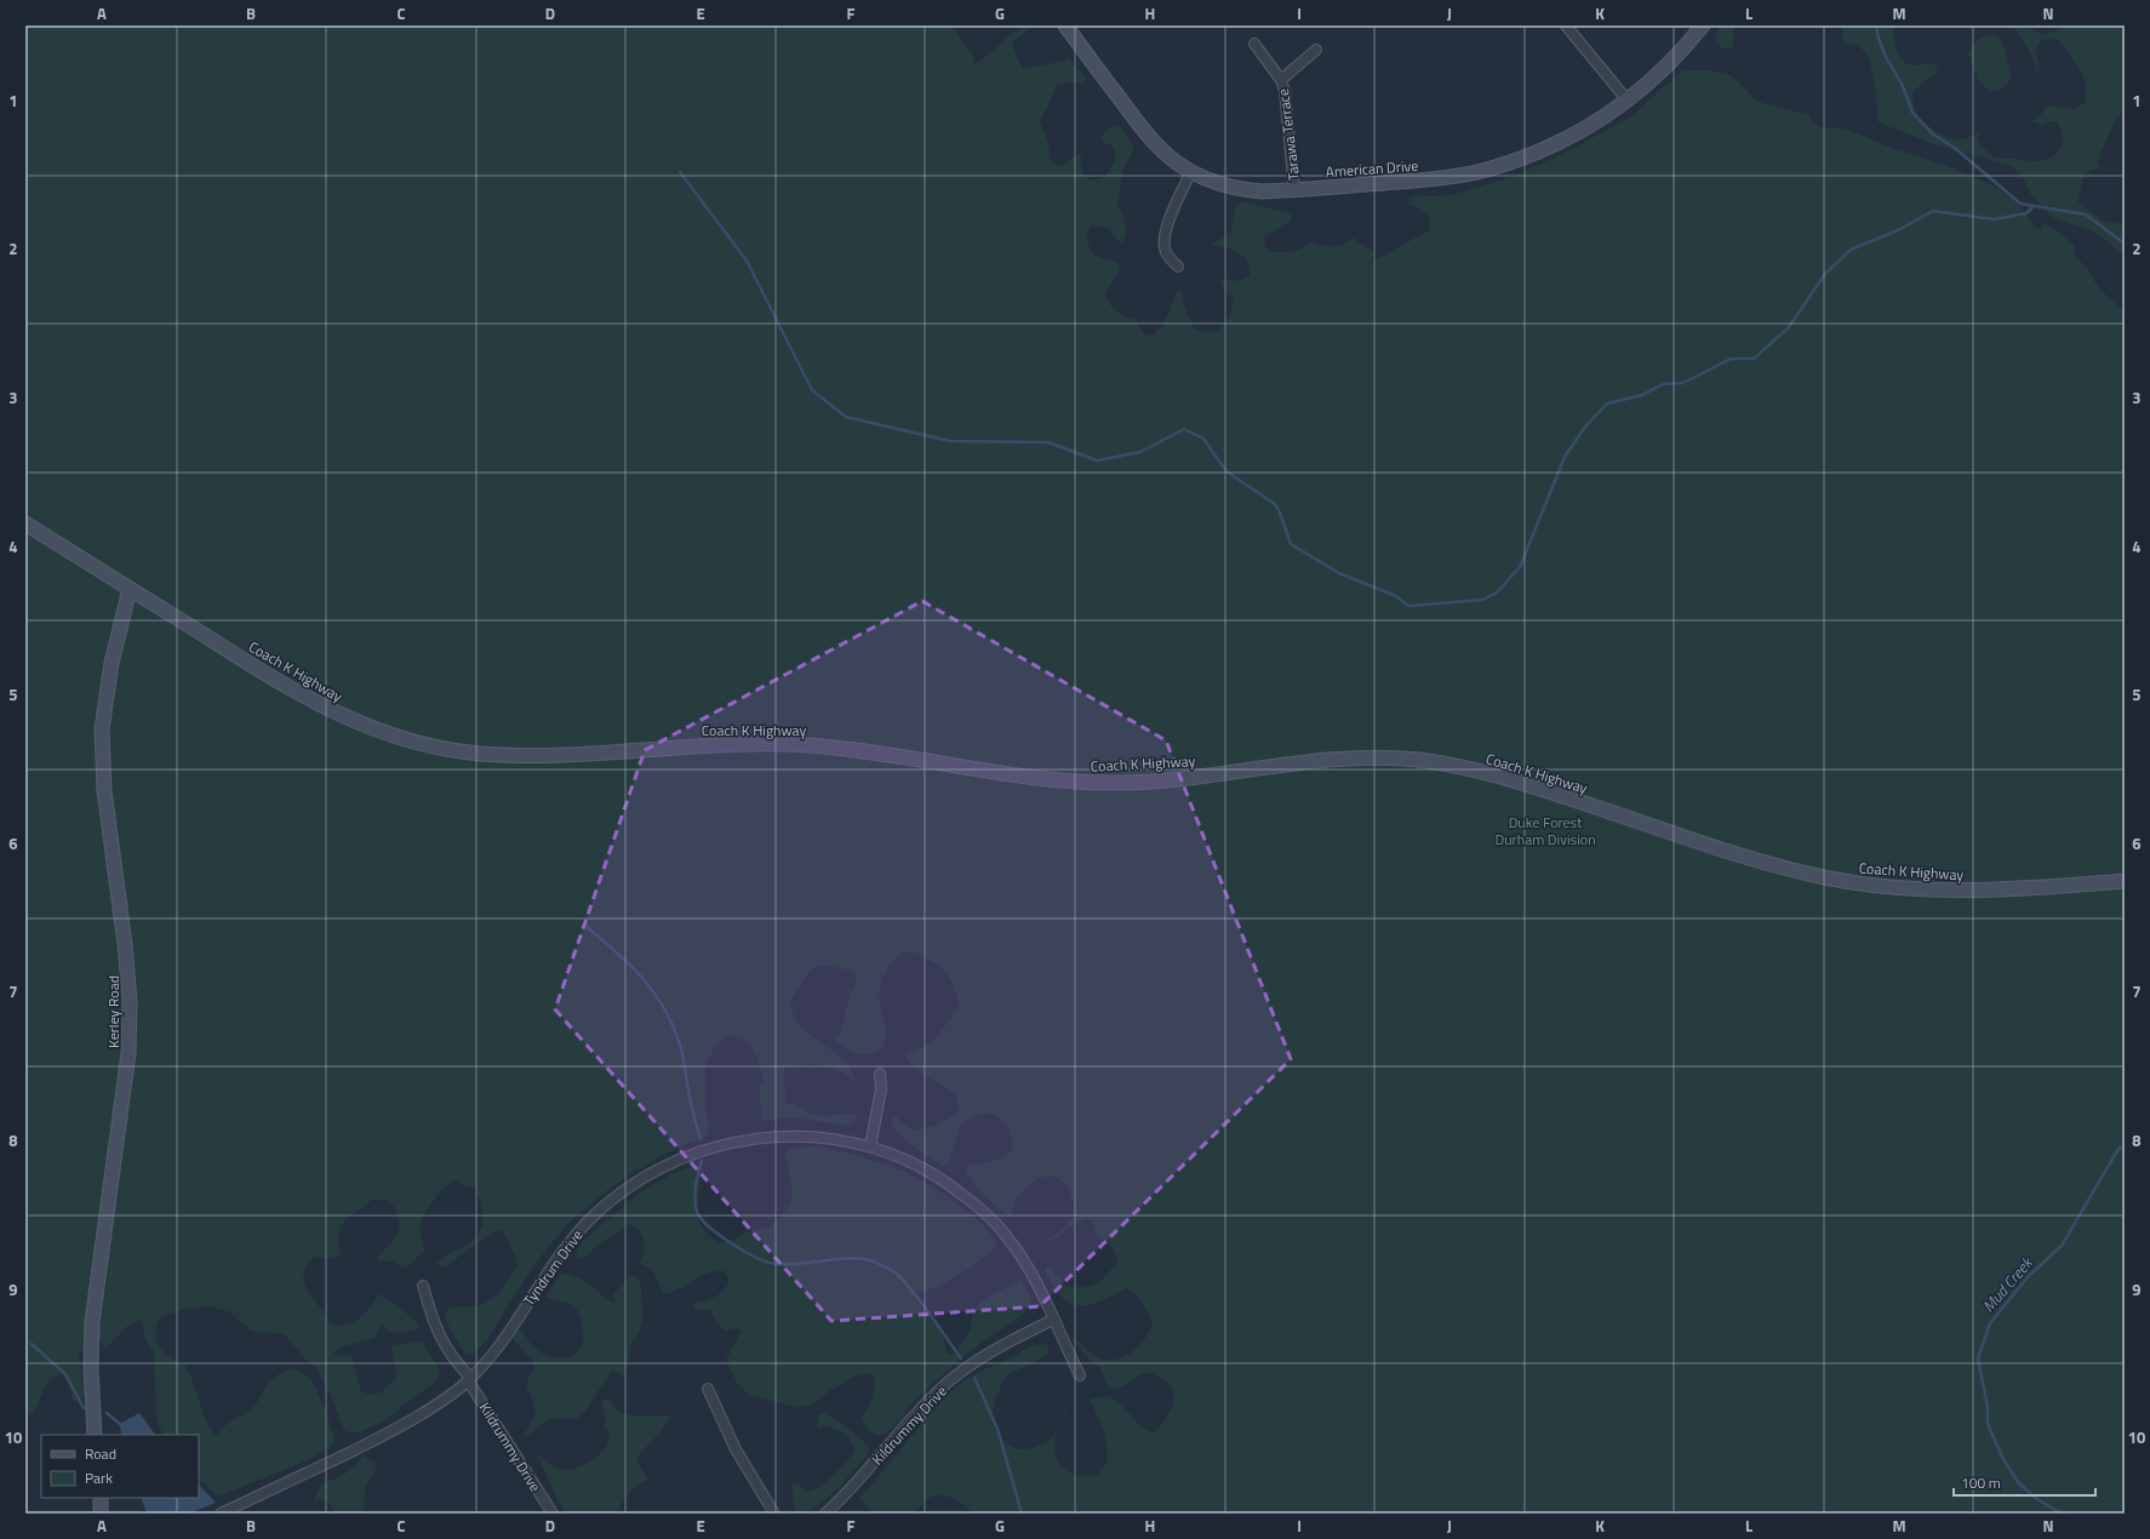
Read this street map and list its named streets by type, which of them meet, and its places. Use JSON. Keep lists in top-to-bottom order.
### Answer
{
  "streets": {
    "street": [
      "Tarawa Terrace",
      "American Drive",
      "Coach K Highway",
      "Kerley Road",
      "Tyndrum Drive",
      "Kildrummy Drive"
    ]
  },
  "crossings": [
    ["Tarawa Terrace", "American Drive"],
    ["Coach K Highway", "Kerley Road"],
    ["Tyndrum Drive", "Kildrummy Drive"]
  ],
  "water": ["Mud Creek"],
  "parks": ["Duke Forest Durham Division"],
  "legend": ["Road", "Park"],
  "scale_bar": "100 m",
  "grid": {
    "columns": [
      "A",
      "B",
      "C",
      "D",
      "E",
      "F",
      "G",
      "H",
      "I",
      "J",
      "K",
      "L",
      "M",
      "N"
    ],
    "rows": [
      "1",
      "2",
      "3",
      "4",
      "5",
      "6",
      "7",
      "8",
      "9",
      "10"
    ]
  }
}
